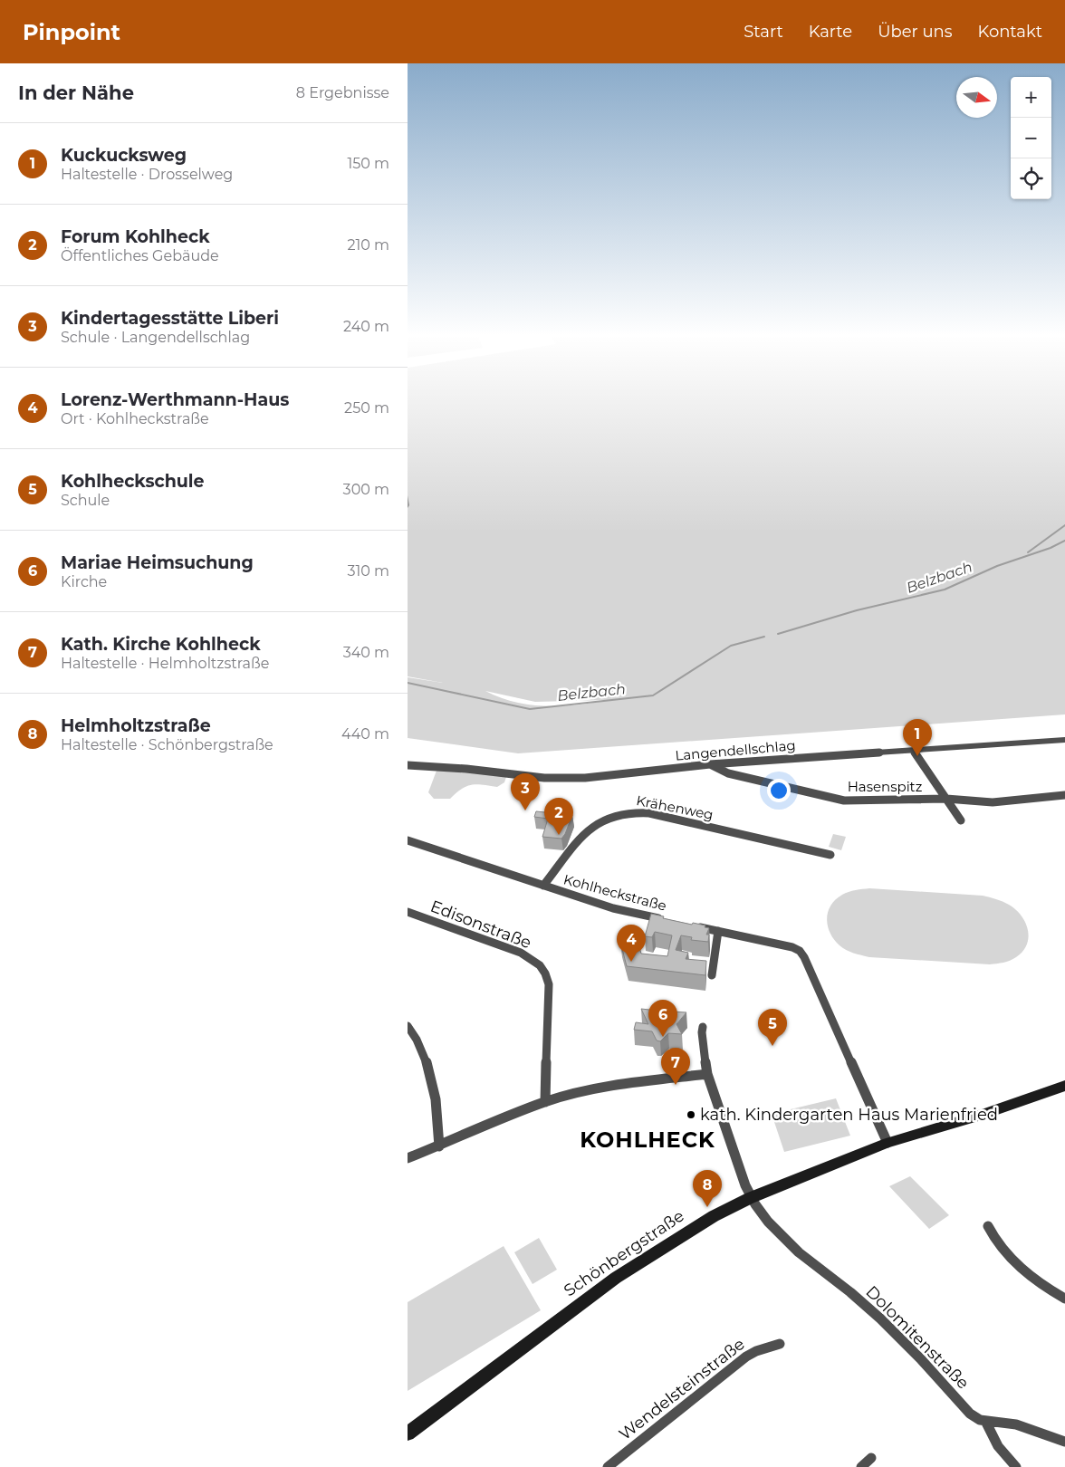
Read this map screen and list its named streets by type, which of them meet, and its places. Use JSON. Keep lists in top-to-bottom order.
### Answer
{
  "streets": {
    "street": [
      "Langendellschlag",
      "Hasenspitz",
      "Krähenweg",
      "Kohlheckstraße",
      "Edisonstraße",
      "Schönbergstraße",
      "Dolomitenstraße",
      "Wendelsteinstraße"
    ]
  },
  "crossings": [
    ["Langendellschlag", "Hasenspitz"],
    ["Krähenweg", "Kohlheckstraße"],
    ["Schönbergstraße", "Dolomitenstraße"]
  ],
  "districts": ["KOHLHECK"],
  "water": ["Belzbach"],
  "places": ["kath. Kindergarten Haus Marienfried"],
  "north": "right",
  "page": {
    "header": "Pinpoint",
    "nav": [
      "Start",
      "Karte",
      "Über uns",
      "Kontakt"
    ],
    "heading": ["In der Nähe", "8 Ergebnisse"],
    "map_buttons": ["+", "−"],
    "list": [
      {
        "mark": "1",
        "name": "Kuckucksweg",
        "note": "Haltestelle · Drosselweg",
        "value": "150 m"
      },
      {
        "mark": "2",
        "name": "Forum Kohlheck",
        "note": "Öffentliches Gebäude",
        "value": "210 m"
      },
      {
        "mark": "3",
        "name": "Kindertagesstätte Liberi",
        "note": "Schule · Langendellschlag",
        "value": "240 m"
      },
      {
        "mark": "4",
        "name": "Lorenz-Werthmann-Haus",
        "note": "Ort · Kohlheckstraße",
        "value": "250 m"
      },
      {
        "mark": "5",
        "name": "Kohlheckschule",
        "note": "Schule",
        "value": "300 m"
      },
      {
        "mark": "6",
        "name": "Mariae Heimsuchung",
        "note": "Kirche",
        "value": "310 m"
      },
      {
        "mark": "7",
        "name": "Kath. Kirche Kohlheck",
        "note": "Haltestelle · Helmholtzstraße",
        "value": "340 m"
      },
      {
        "mark": "8",
        "name": "Helmholtzstraße",
        "note": "Haltestelle · Schönbergstraße",
        "value": "440 m"
      }
    ],
    "pins": [
      "1",
      "3",
      "2",
      "4",
      "6",
      "5",
      "7",
      "8"
    ]
  }
}
